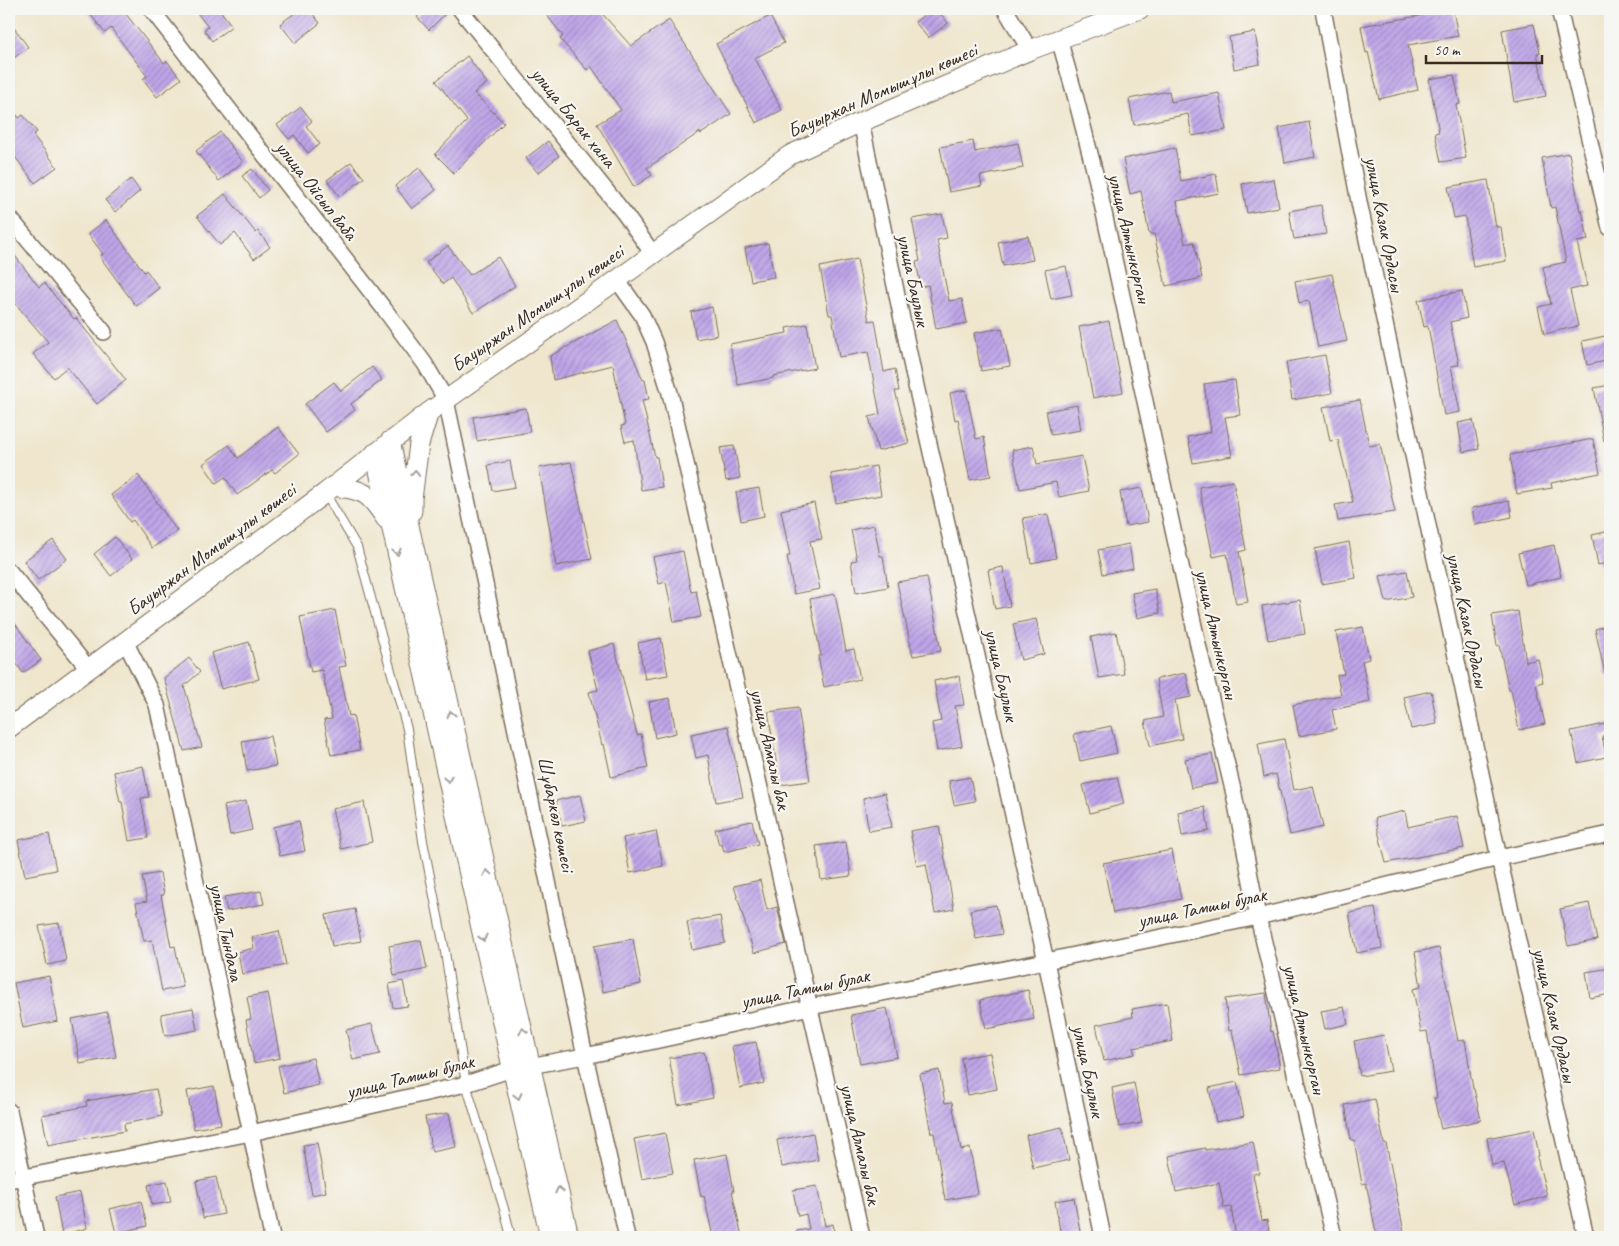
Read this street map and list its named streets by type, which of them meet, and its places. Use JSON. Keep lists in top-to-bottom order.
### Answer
{
  "streets": {
    "street": [
      "Бауыржан Момышұлы көшесі",
      "улица Барак хана",
      "улица Ойсыл баба",
      "улица Казак Ордасы",
      "улица Алтынкорган",
      "улица Баулык",
      "улица Алмалы бак",
      "Шұбаркөл көшесі",
      "улица Тамшы булак",
      "улица Тындала"
    ]
  },
  "crossings": [
    ["Бауыржан Момышұлы көшесі", "улица Барак хана"],
    ["Бауыржан Момышұлы көшесі", "улица Ойсыл баба"],
    ["Бауыржан Момышұлы көшесі", "улица Алтынкорган"],
    ["Бауыржан Момышұлы көшесі", "улица Баулык"],
    ["Бауыржан Момышұлы көшесі", "улица Алмалы бак"],
    ["Бауыржан Момышұлы көшесі", "Шұбаркөл көшесі"],
    ["Бауыржан Момышұлы көшесі", "улица Тындала"],
    ["улица Ойсыл баба", "Шұбаркөл көшесі"],
    ["улица Казак Ордасы", "улица Тамшы булак"],
    ["улица Алтынкорган", "улица Тамшы булак"],
    ["улица Баулык", "улица Тамшы булак"],
    ["улица Алмалы бак", "улица Тамшы булак"],
    ["Шұбаркөл көшесі", "улица Тамшы булак"],
    ["улица Тамшы булак", "улица Тындала"]
  ],
  "scale_bar": "50 m"
}
